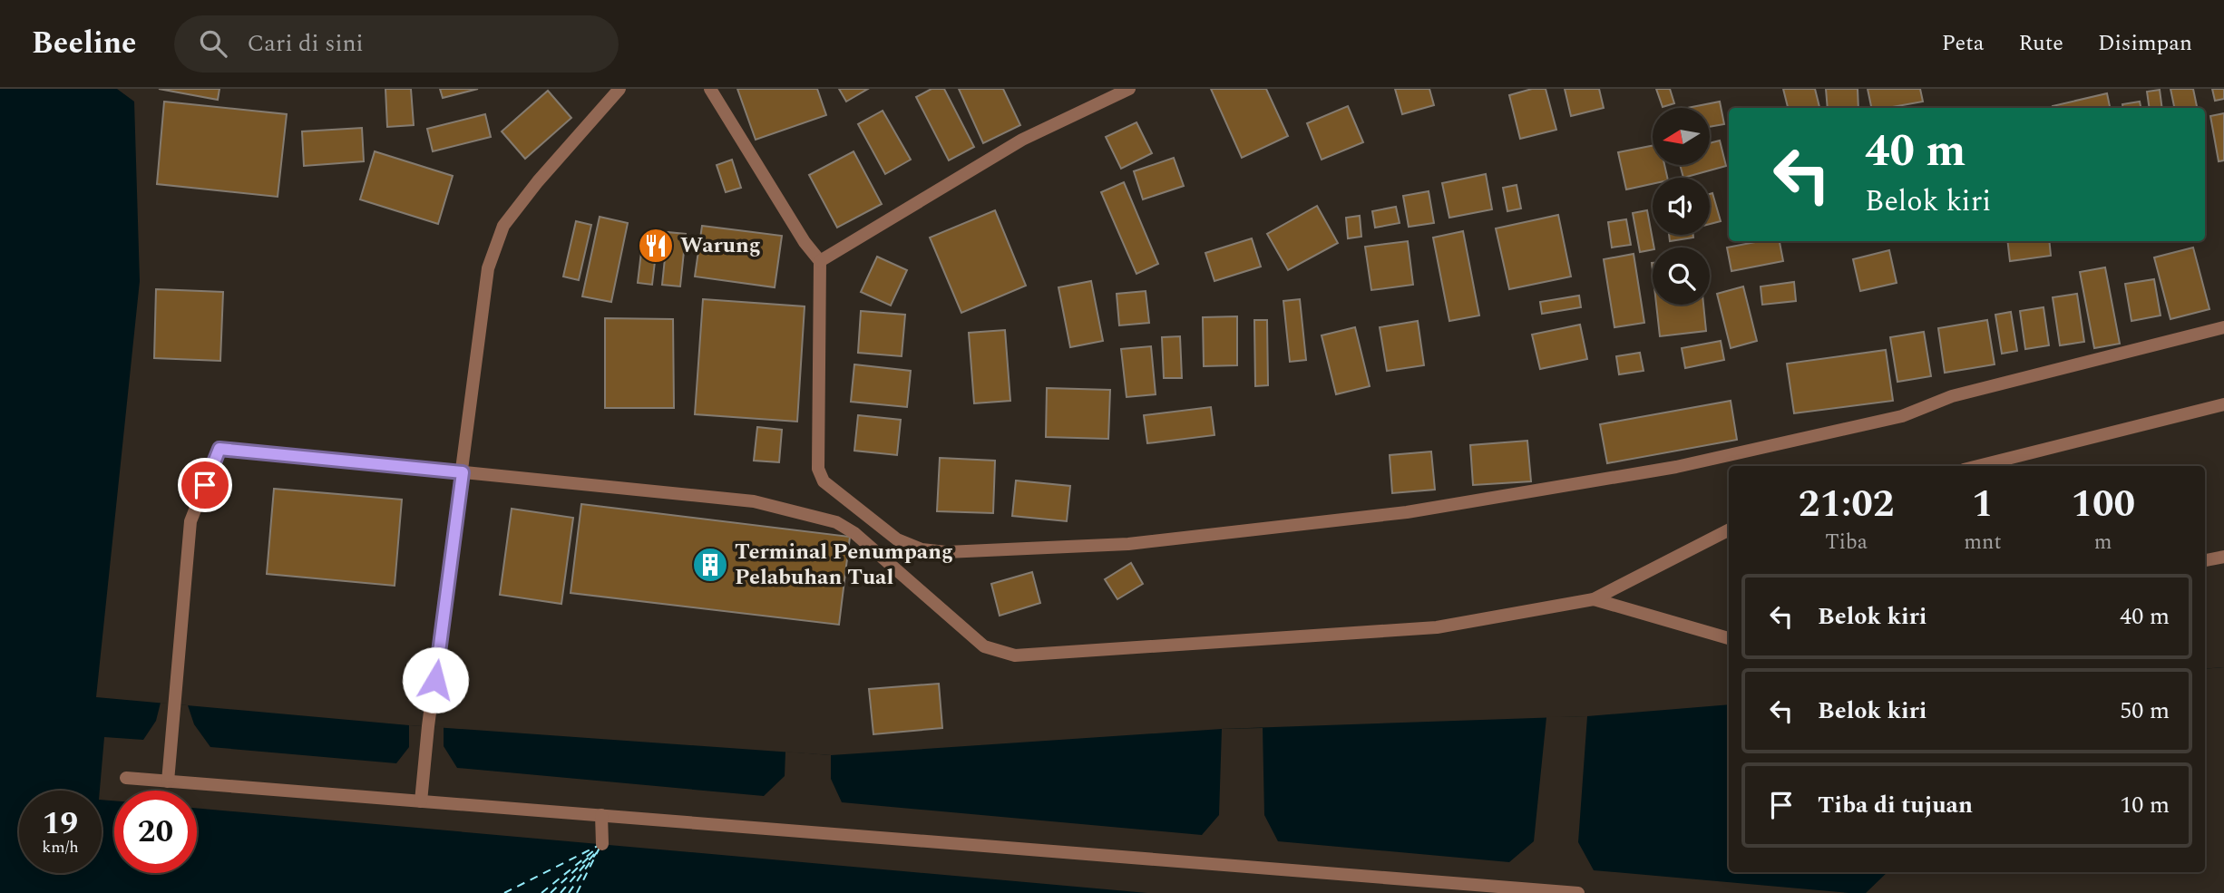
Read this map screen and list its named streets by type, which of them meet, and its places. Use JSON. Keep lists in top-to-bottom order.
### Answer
{
  "places": {
    "restaurant": ["Warung"],
    "building": ["Terminal Penumpang Pelabuhan Tual"]
  },
  "north": "left",
  "page": {
    "header": "Beeline",
    "search": "Cari di sini",
    "nav": ["Peta", "Rute", "Disimpan"],
    "turn": ["40 m", "Belok kiri"],
    "eta": [
      "21:02",
      "Tiba",
      "1",
      "mnt",
      "100",
      "m"
    ],
    "list": [
      {
        "name": "Belok kiri",
        "value": "40 m"
      },
      {
        "name": "Belok kiri",
        "value": "50 m"
      },
      {
        "name": "Tiba di tujuan",
        "value": "10 m"
      }
    ],
    "speed": "19 km/h",
    "limit": "20"
  }
}
